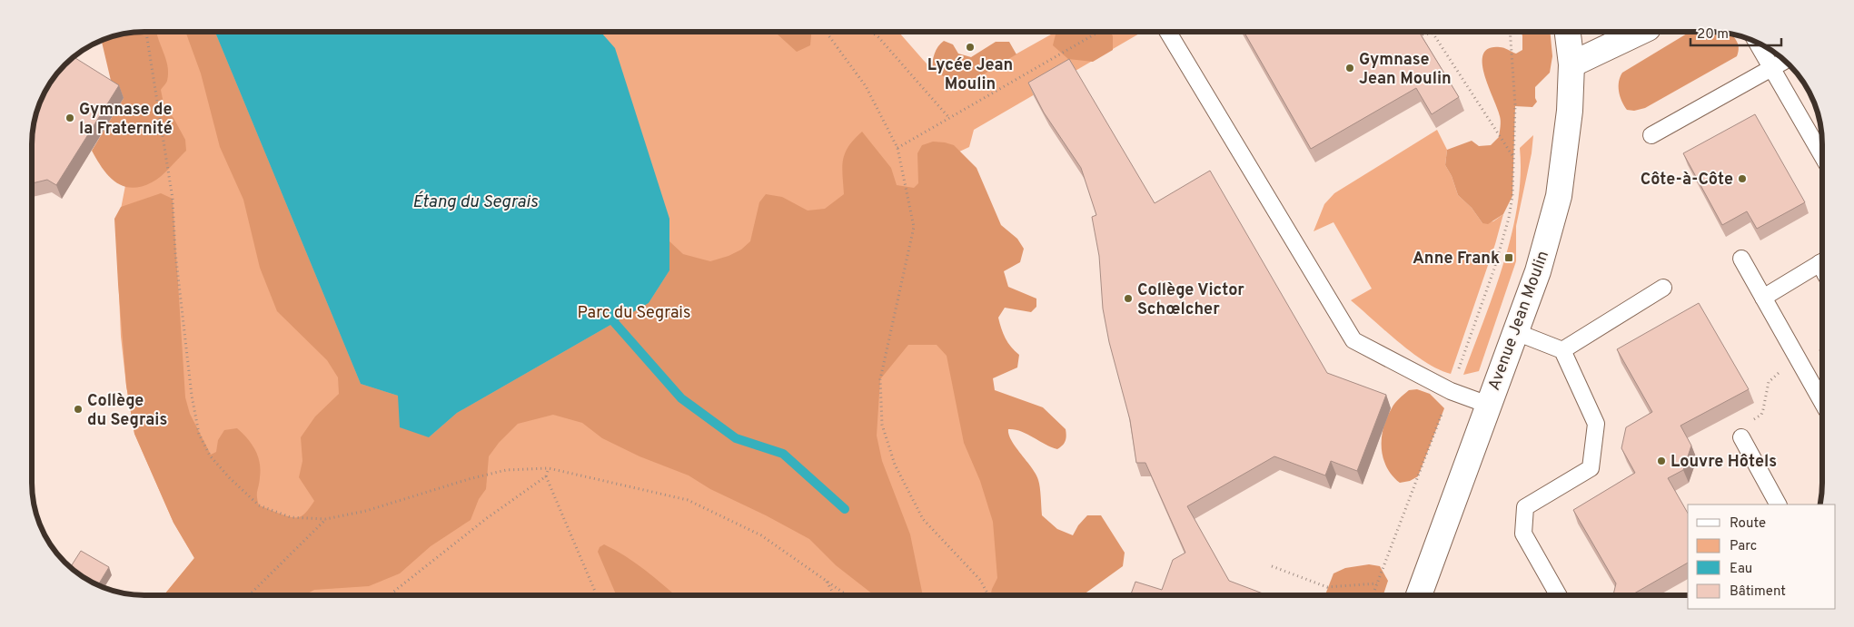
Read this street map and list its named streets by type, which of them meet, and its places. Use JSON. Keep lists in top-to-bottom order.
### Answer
{
  "streets": {
    "street": ["Avenue Jean Moulin"]
  },
  "water": ["Étang du Segrais"],
  "parks": ["Parc du Segrais"],
  "places": {
    "other": [
      "Lycée Jean Moulin",
      "Gymnase Jean Moulin",
      "Gymnase de la Fraternité",
      "Côte-à-Côte",
      "Collège Victor Schœlcher",
      "Collège du Segrais",
      "Louvre Hôtels"
    ],
    "transit": ["Anne Frank"]
  },
  "legend": [
    "Route",
    "Parc",
    "Eau",
    "Bâtiment"
  ],
  "scale_bar": "20 m"
}
